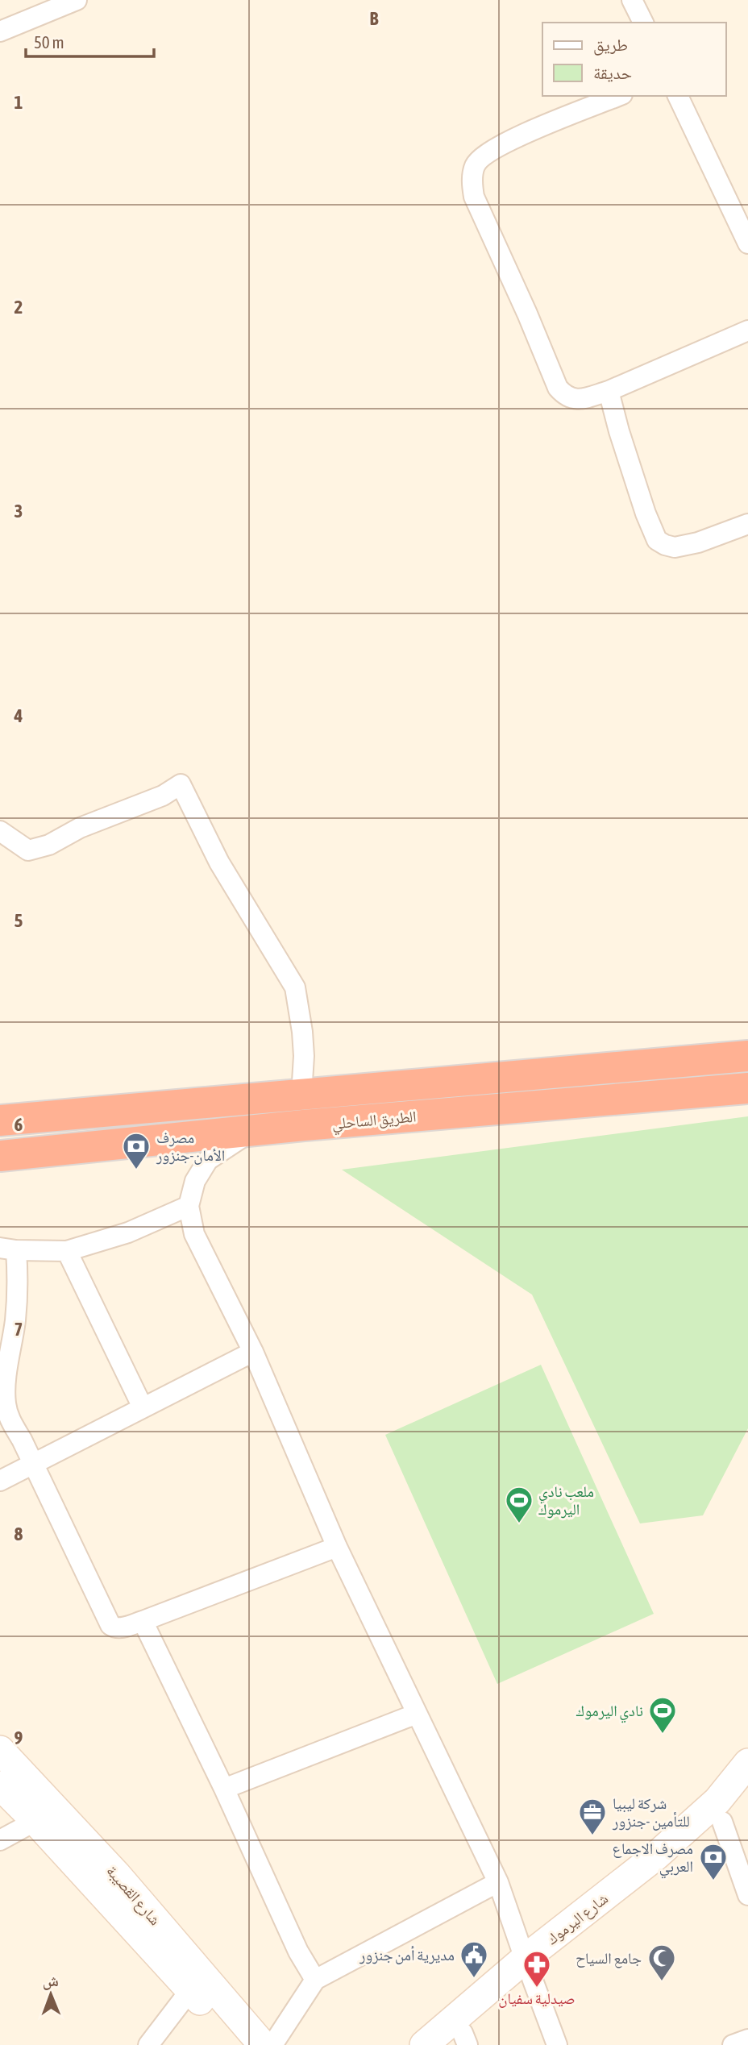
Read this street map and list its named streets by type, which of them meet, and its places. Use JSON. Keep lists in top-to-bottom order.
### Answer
{
  "streets": {
    "highway": ["الطريق الساحلي"],
    "main road": ["شارع القصيبة", "شارع اليرموك"]
  },
  "places": {
    "bank": ["مصرف الأمان-جنزور", "مصرف الاجماع العربي"],
    "sports": ["ملعب نادي اليرموك", "نادي اليرموك"],
    "office": ["شركة ليبيا للتأمين -جنزور"],
    "public building": ["مديرية أمن جنزور"],
    "mosque": ["جامع السياح"],
    "pharmacy": ["صيدلية سفيان"]
  },
  "legend": ["طريق", "حديقة"],
  "scale_bar": "50 m",
  "north": "top",
  "grid": {
    "columns": ["B"],
    "rows": [
      "1",
      "2",
      "3",
      "4",
      "5",
      "6",
      "7",
      "8",
      "9"
    ]
  }
}
